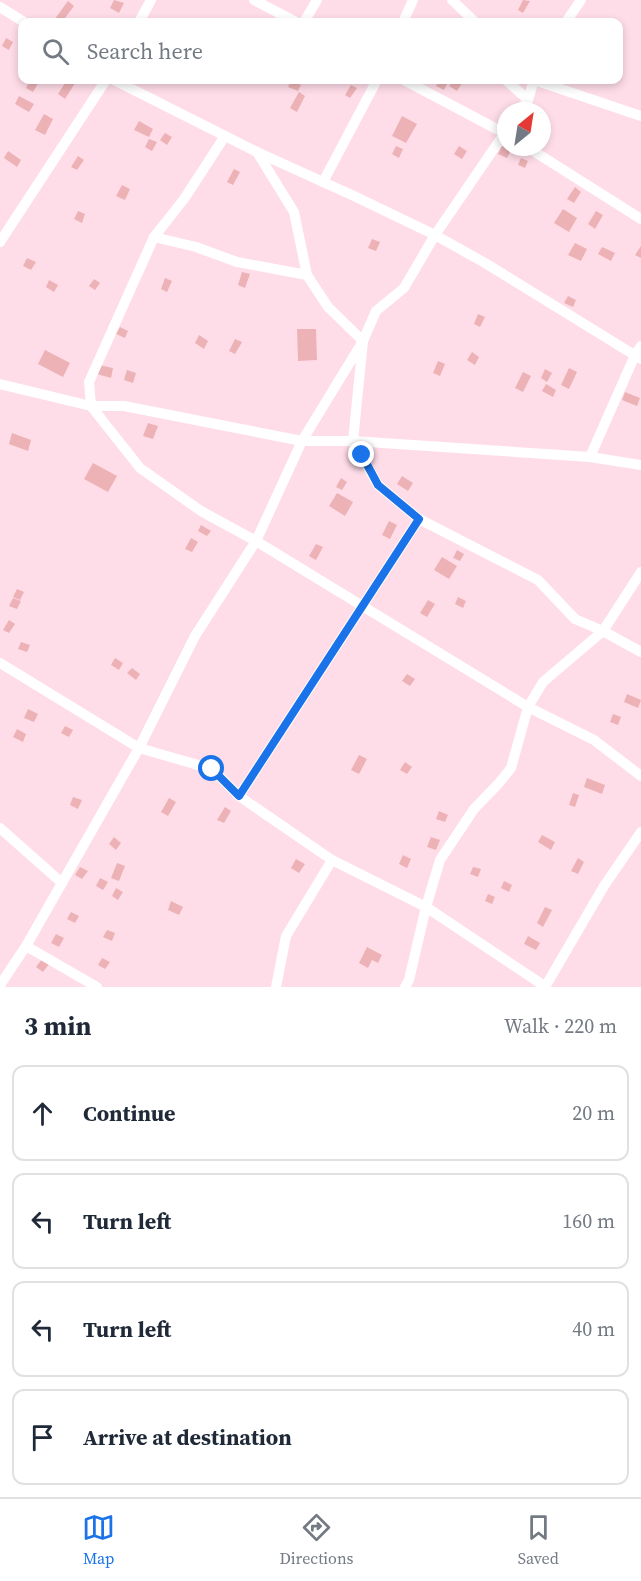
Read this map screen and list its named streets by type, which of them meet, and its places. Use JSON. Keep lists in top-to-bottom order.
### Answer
{
  "north": "top right",
  "page": {
    "search": "Search here",
    "heading": ["3 min", "Walk · 220 m"],
    "list": [
      ["Continue", "20 m"],
      ["Turn left", "160 m"],
      ["Turn left", "40 m"],
      "Arrive at destination"
    ],
    "nav": ["Map", "Directions", "Saved"]
  }
}
